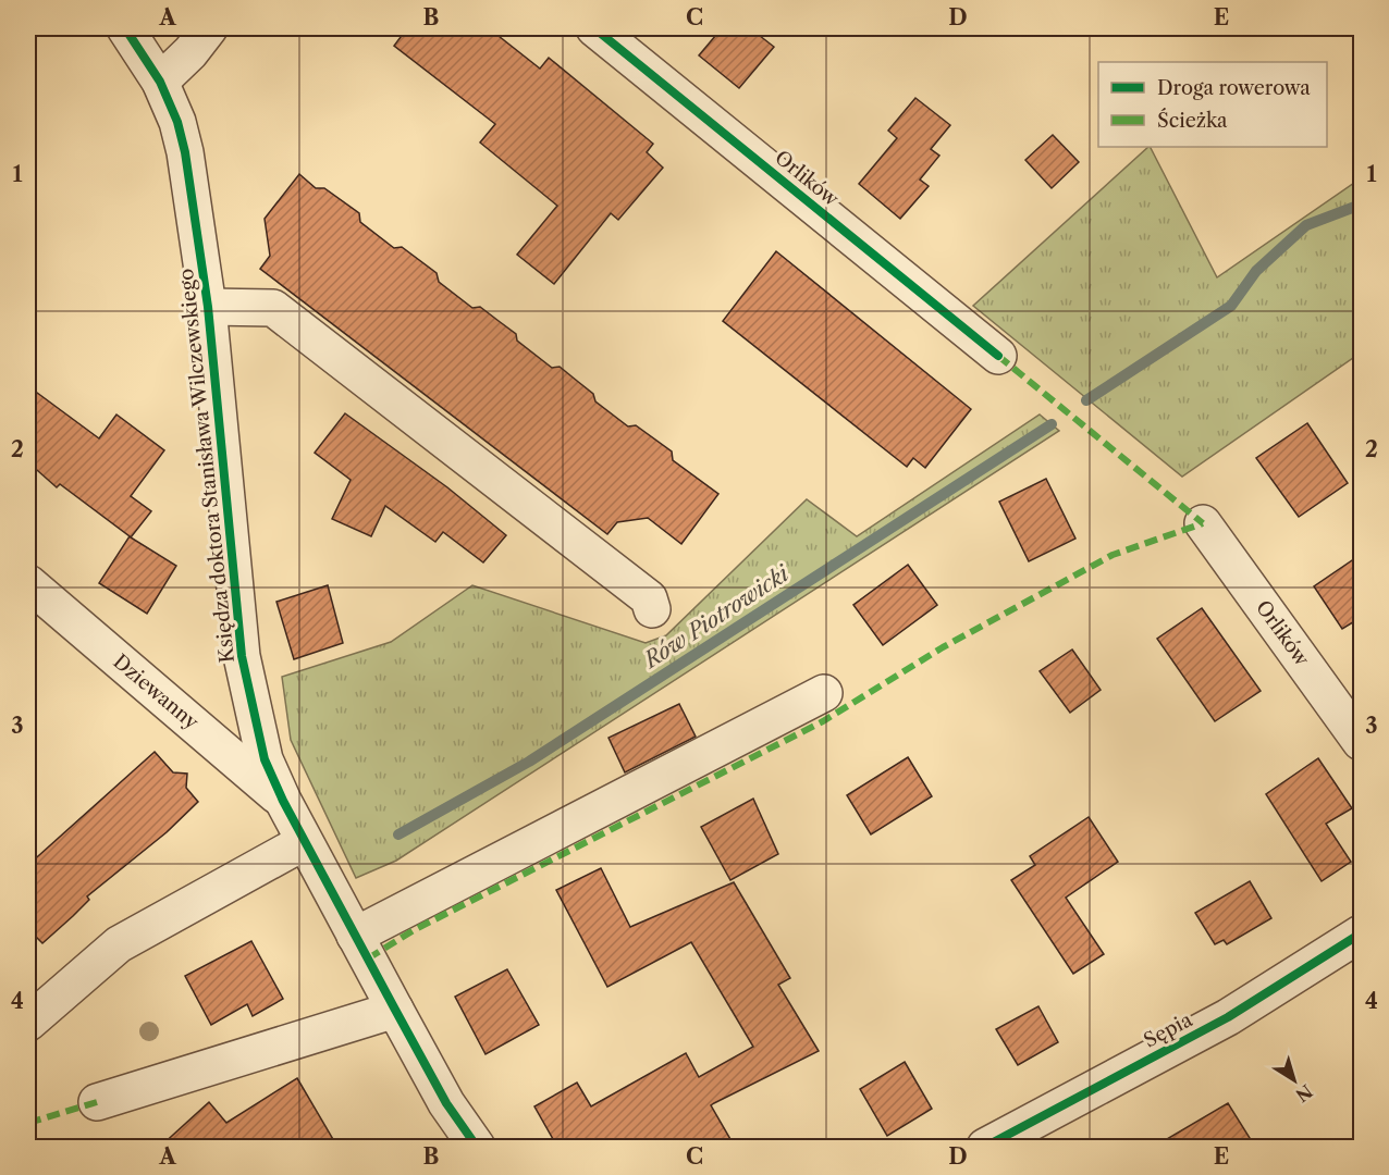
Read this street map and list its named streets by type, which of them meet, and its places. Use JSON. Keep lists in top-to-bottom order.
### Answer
{
  "streets": {
    "street": [
      "Orlików",
      "Księdza doktora Stanisława Wilczewskiego",
      "Dziewanny",
      "Sępia"
    ]
  },
  "crossings": [
    ["Księdza doktora Stanisława Wilczewskiego", "Dziewanny"]
  ],
  "water": ["Rów Piotrowicki"],
  "legend": ["Droga rowerowa", "Ścieżka"],
  "north": "bottom right",
  "grid": {
    "columns": [
      "A",
      "B",
      "C",
      "D",
      "E"
    ],
    "rows": [
      "1",
      "2",
      "3",
      "4"
    ]
  }
}
